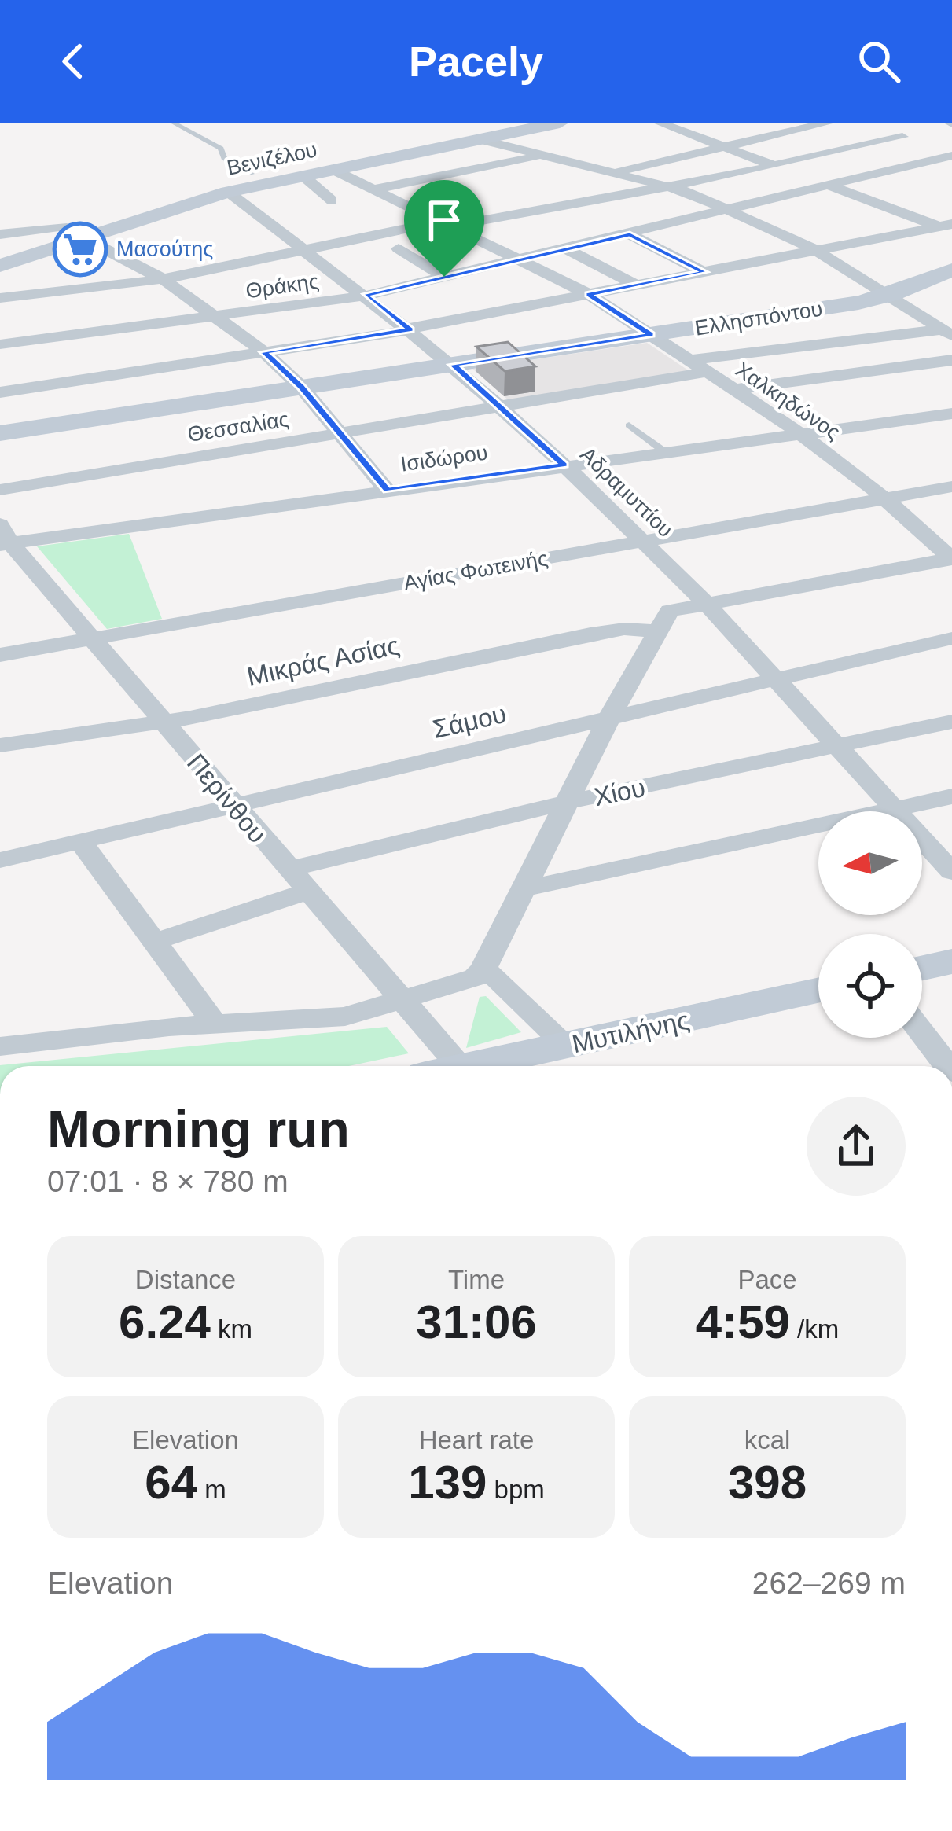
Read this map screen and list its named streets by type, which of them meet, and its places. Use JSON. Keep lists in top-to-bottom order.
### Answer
{
  "streets": {
    "street": [
      "Βενιζέλου",
      "Θράκης",
      "Ελλησπόντου",
      "Χαλκηδώνος",
      "Θεσσαλίας",
      "Ισιδώρου",
      "Αδραμυττίου",
      "Αγίας Φωτεινής",
      "Μικράς Ασίας",
      "Σάμου",
      "Χίου",
      "Περίνθου",
      "Μυτιλήνης"
    ]
  },
  "crossings": [
    ["Βενιζέλου", "Χαλκηδώνος"],
    ["Βενιζέλου", "Αδραμυττίου"],
    ["Θράκης", "Χαλκηδώνος"],
    ["Θράκης", "Αδραμυττίου"],
    ["Ελλησπόντου", "Χαλκηδώνος"],
    ["Ελλησπόντου", "Αδραμυττίου"],
    ["Χαλκηδώνος", "Θεσσαλίας"],
    ["Χαλκηδώνος", "Ισιδώρου"],
    ["Χαλκηδώνος", "Αγίας Φωτεινής"],
    ["Θεσσαλίας", "Αδραμυττίου"],
    ["Ισιδώρου", "Αδραμυττίου"],
    ["Ισιδώρου", "Περίνθου"],
    ["Αδραμυττίου", "Αγίας Φωτεινής"],
    ["Αδραμυττίου", "Σάμου"],
    ["Αδραμυττίου", "Χίου"],
    ["Αγίας Φωτεινής", "Περίνθου"],
    ["Μικράς Ασίας", "Περίνθου"],
    ["Σάμου", "Περίνθου"],
    ["Χίου", "Περίνθου"]
  ],
  "places": {
    "supermarket": ["Μασούτης"]
  },
  "north": "left",
  "page": {
    "header": "Pacely",
    "heading": ["Morning run", "07:01 · 8 × 780 m"],
    "stats": [
      ["Distance", "6.24 km"],
      ["Time", "31:06"],
      ["Pace", "4:59 /km"],
      ["Elevation", "64 m"],
      ["Heart rate", "139 bpm"],
      ["kcal", "398"]
    ],
    "chart": ["Elevation", "262–269 m"]
  }
}
